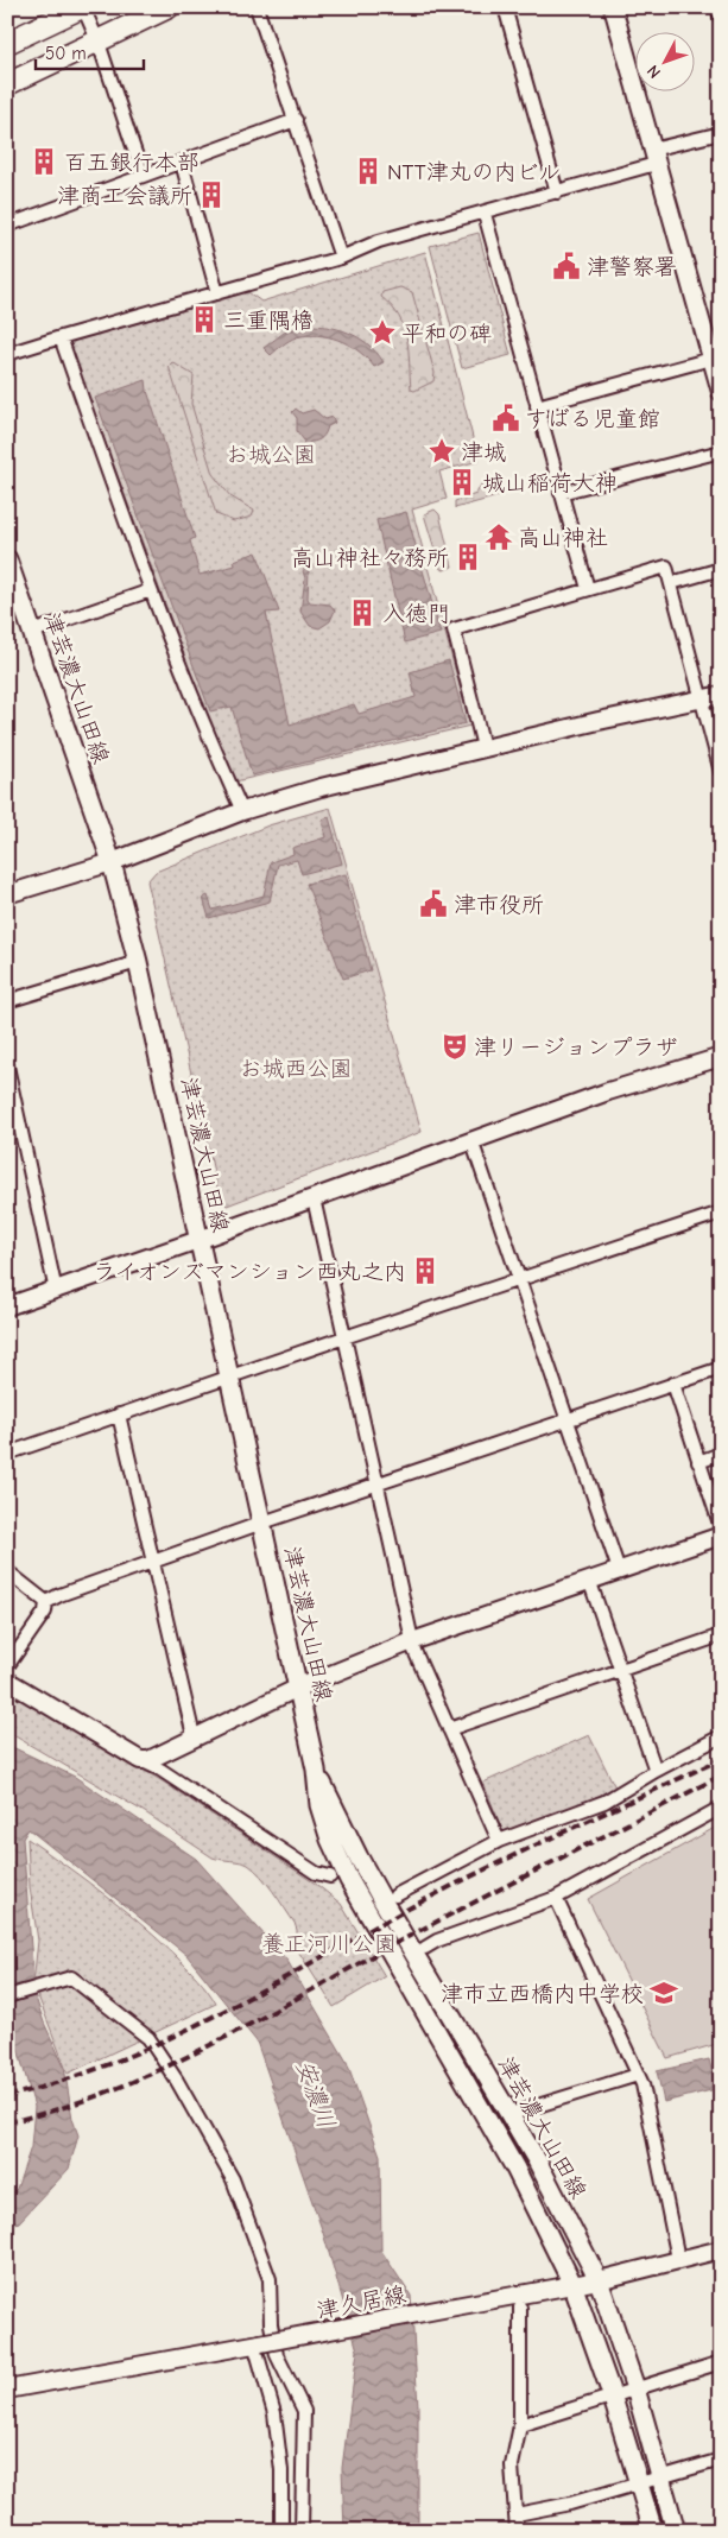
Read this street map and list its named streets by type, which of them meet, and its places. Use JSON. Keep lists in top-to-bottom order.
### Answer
{
  "streets": {
    "main road": ["津芸濃大山田線"],
    "street": ["津久居線"]
  },
  "crossings": [
    ["津芸濃大山田線", "津久居線"]
  ],
  "water": ["安濃川"],
  "parks": ["お城公園", "お城西公園", "養正河川公園"],
  "places": {
    "building": [
      "百五銀行本部",
      "NTT津丸の内ビル",
      "津商工会議所",
      "三重隅櫓",
      "城山稲荷大神",
      "高山神社々務所",
      "入徳門",
      "ライオンズマンション西丸之内"
    ],
    "public building": ["津警察署", "すばる児童館", "津市役所"],
    "place": ["平和の碑", "津城"],
    "temple": ["高山神社"],
    "theatre": ["津リージョンプラザ"],
    "school or university": ["津市立西橋内中学校"]
  },
  "scale_bar": "50 m",
  "north": "bottom left"
}
